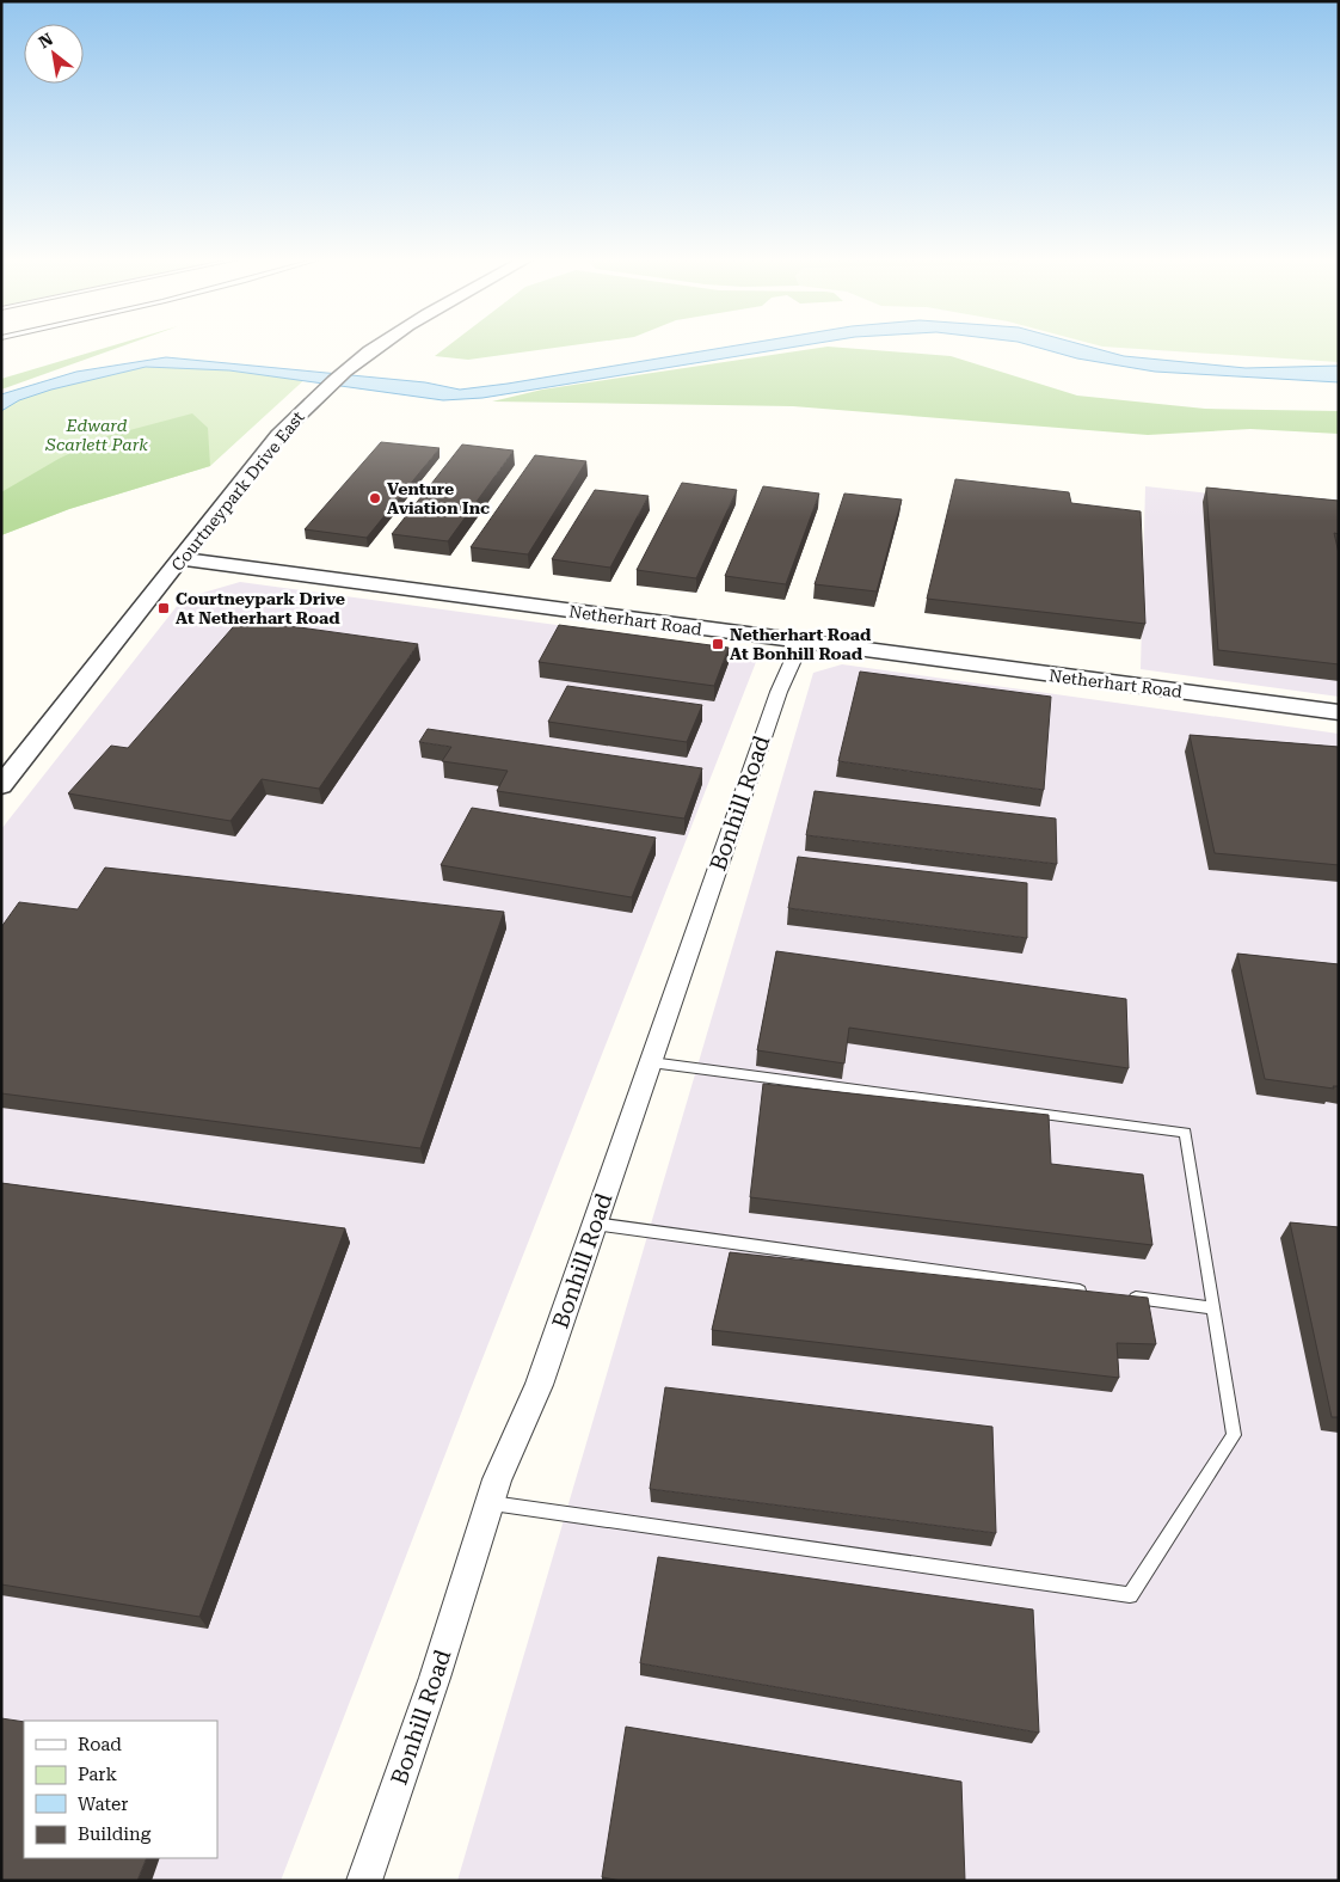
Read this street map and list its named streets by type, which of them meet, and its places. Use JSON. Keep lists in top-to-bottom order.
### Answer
{
  "streets": {
    "street": ["Courtneypark Drive East", "Netherhart Road", "Bonhill Road"]
  },
  "crossings": [
    ["Courtneypark Drive East", "Netherhart Road"],
    ["Netherhart Road", "Bonhill Road"]
  ],
  "parks": ["Edward Scarlett Park"],
  "places": {
    "other": ["Venture Aviation Inc"],
    "transit": ["Courtneypark Drive At Netherhart Road", "Netherhart Road At Bonhill Road"]
  },
  "legend": [
    "Road",
    "Park",
    "Water",
    "Building"
  ],
  "north": "top left"
}
